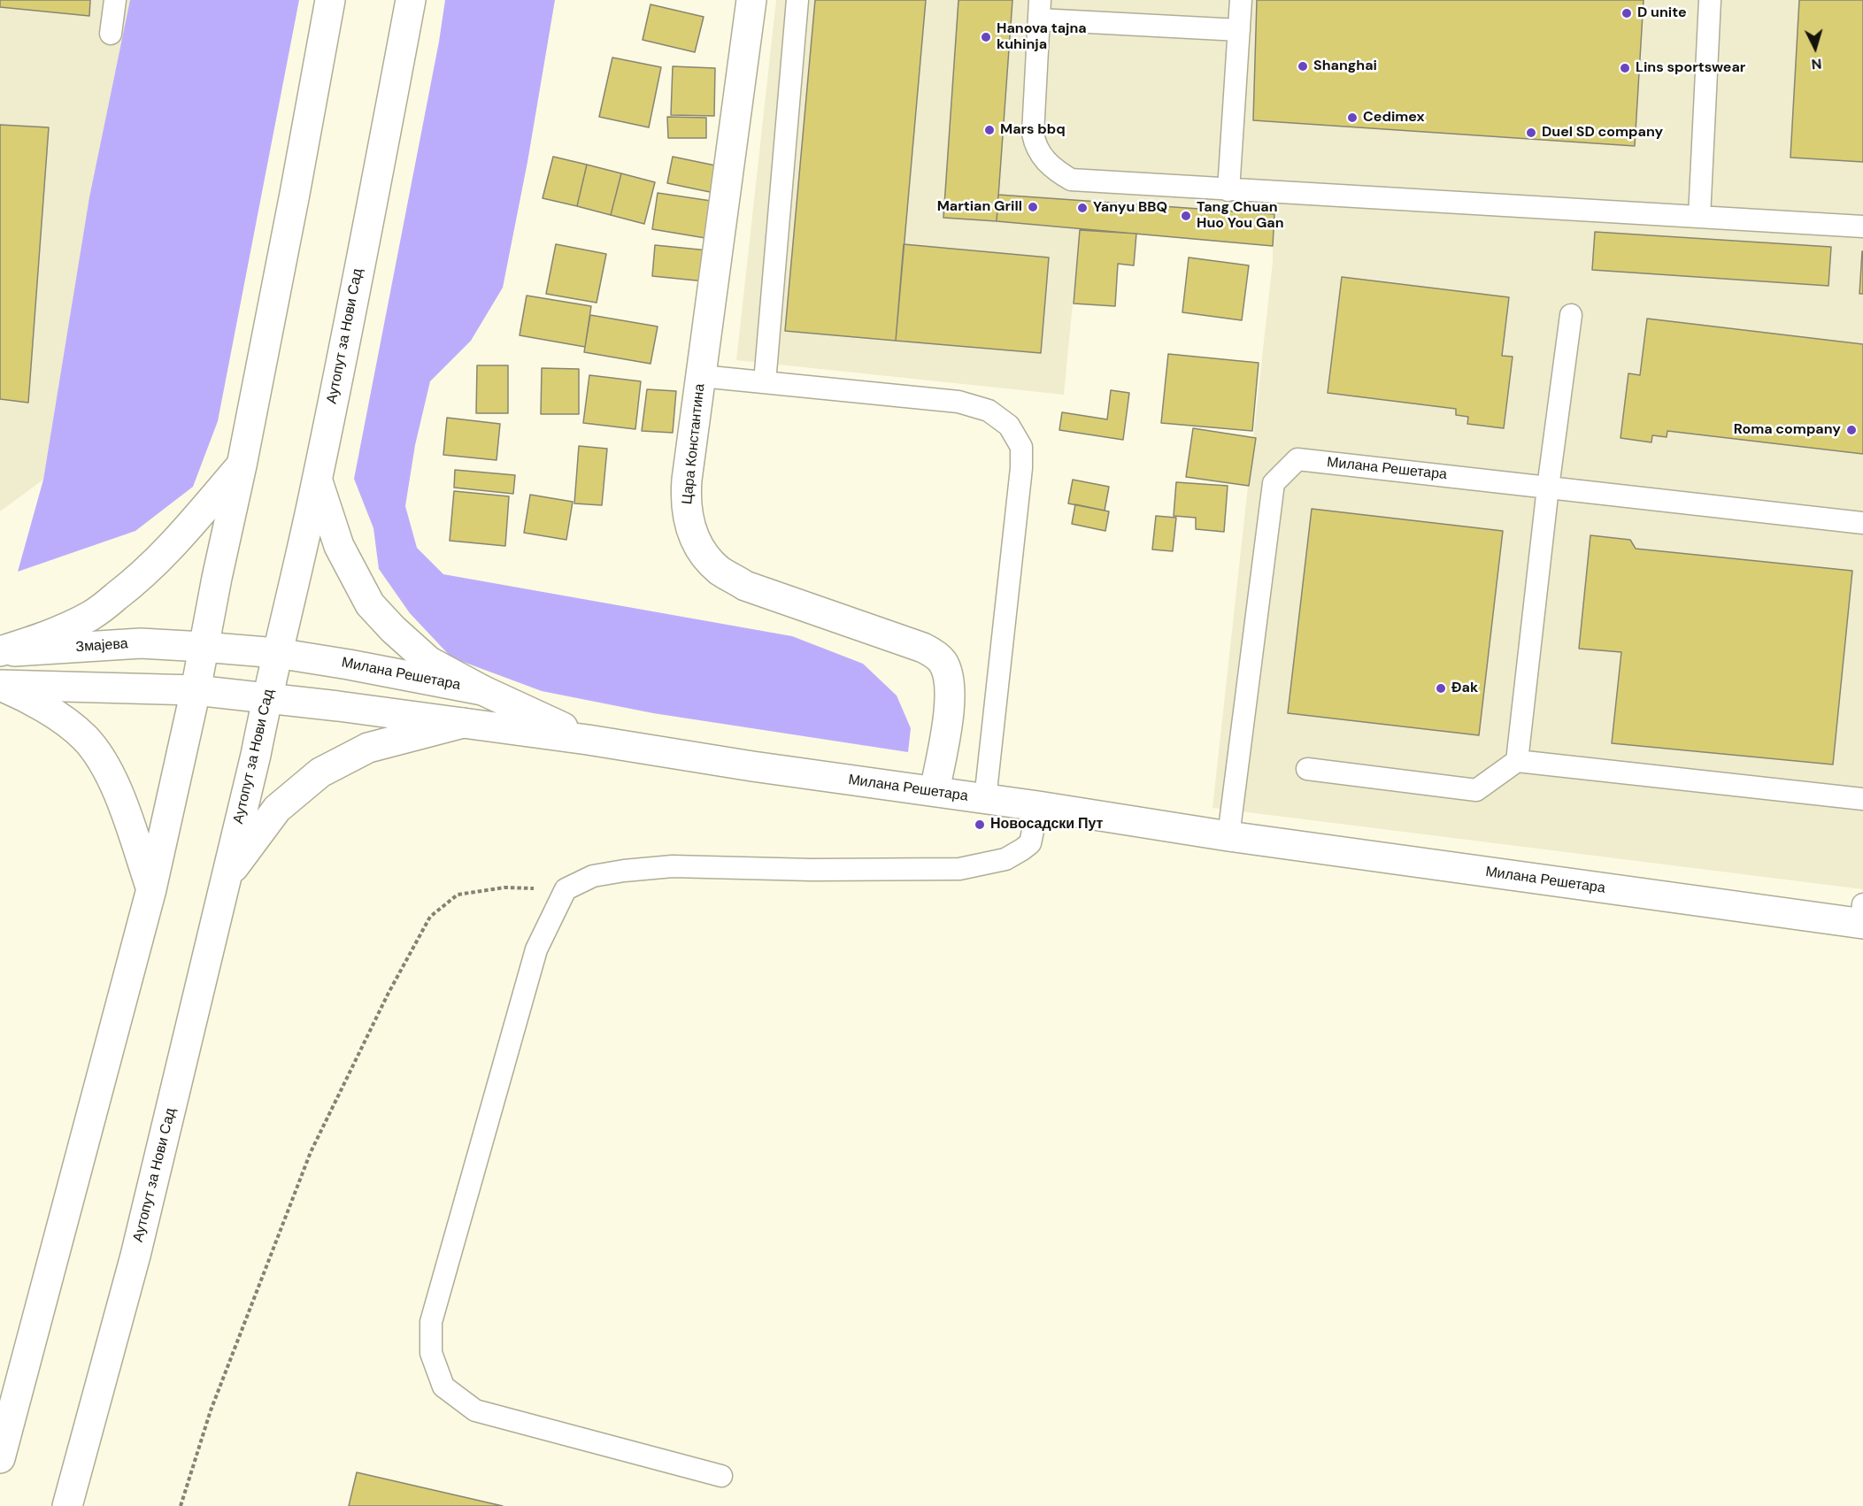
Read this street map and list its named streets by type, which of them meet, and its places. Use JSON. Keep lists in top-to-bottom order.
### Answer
{
  "streets": {
    "main road": [
      "Аутопут за Нови Сад",
      "Цара Константина",
      "Милана Решетара",
      "Змајева"
    ]
  },
  "crossings": [
    ["Аутопут за Нови Сад", "Милана Решетара"],
    ["Цара Константина", "Милана Решетара"],
    ["Милана Решетара", "Змајева"]
  ],
  "places": [
    "D unite",
    "Hanova tajna kuhinja",
    "Shanghai",
    "Lins sportswear",
    "Cedimex",
    "Mars bbq",
    "Duel SD company",
    "Martian Grill",
    "Yanyu BBQ",
    "Tang Chuan Huo You Gan",
    "Roma company",
    "Đak",
    "Новосадски Пут"
  ],
  "north": "bottom"
}
